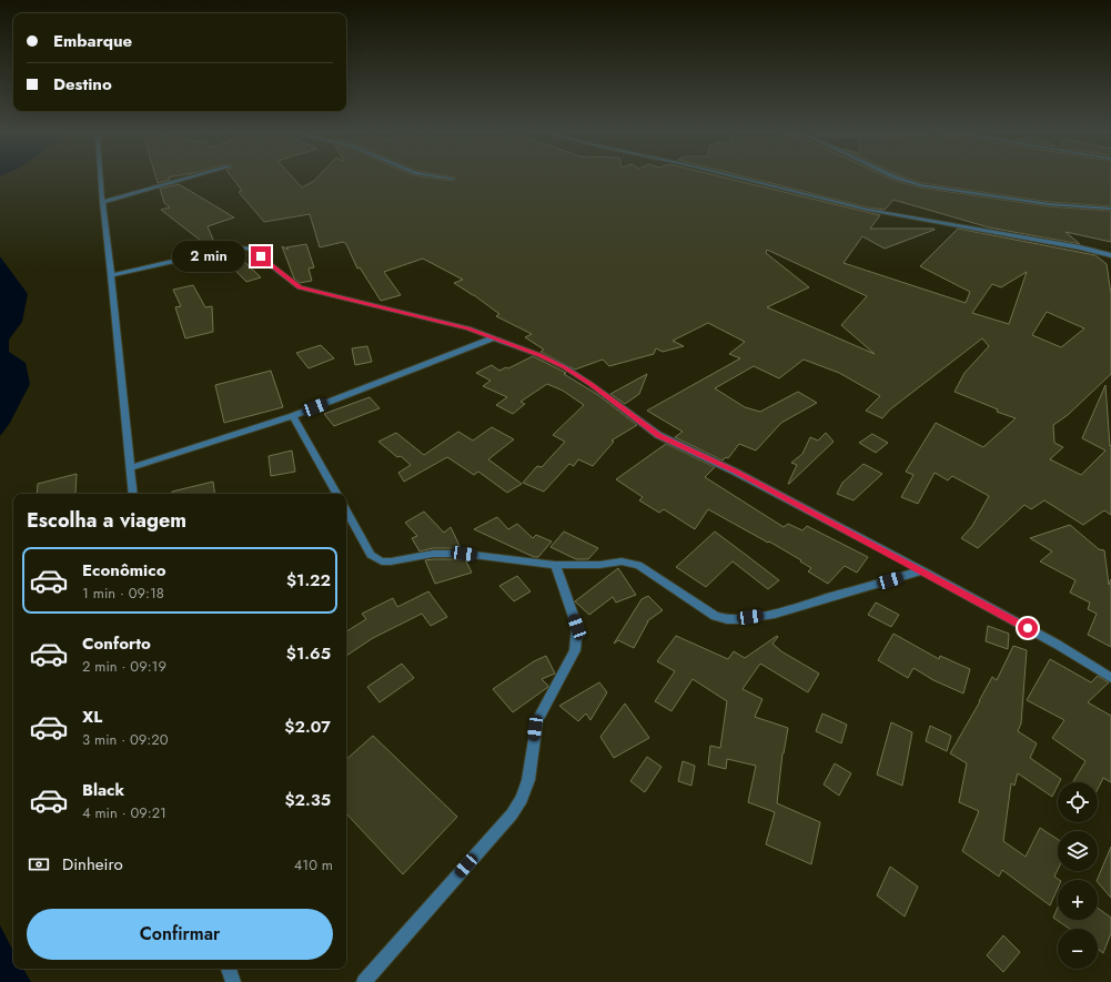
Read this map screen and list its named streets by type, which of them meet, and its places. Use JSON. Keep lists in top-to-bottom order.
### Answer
{
  "page": {
    "banner": ["Embarque", "Destino"],
    "bubble": "2 min",
    "heading": "Escolha a viagem",
    "list": [
      {
        "name": "Econômico",
        "note": "1 min · 09:18",
        "value": "$1.22"
      },
      {
        "name": "Conforto",
        "note": "2 min · 09:19",
        "value": "$1.65"
      },
      {
        "name": "XL",
        "note": "3 min · 09:20",
        "value": "$2.07"
      },
      {
        "name": "Black",
        "note": "4 min · 09:21",
        "value": "$2.35"
      }
    ],
    "map_buttons": ["+", "−"],
    "pay": ["Dinheiro", "410 m"],
    "buttons": "Confirmar"
  }
}
